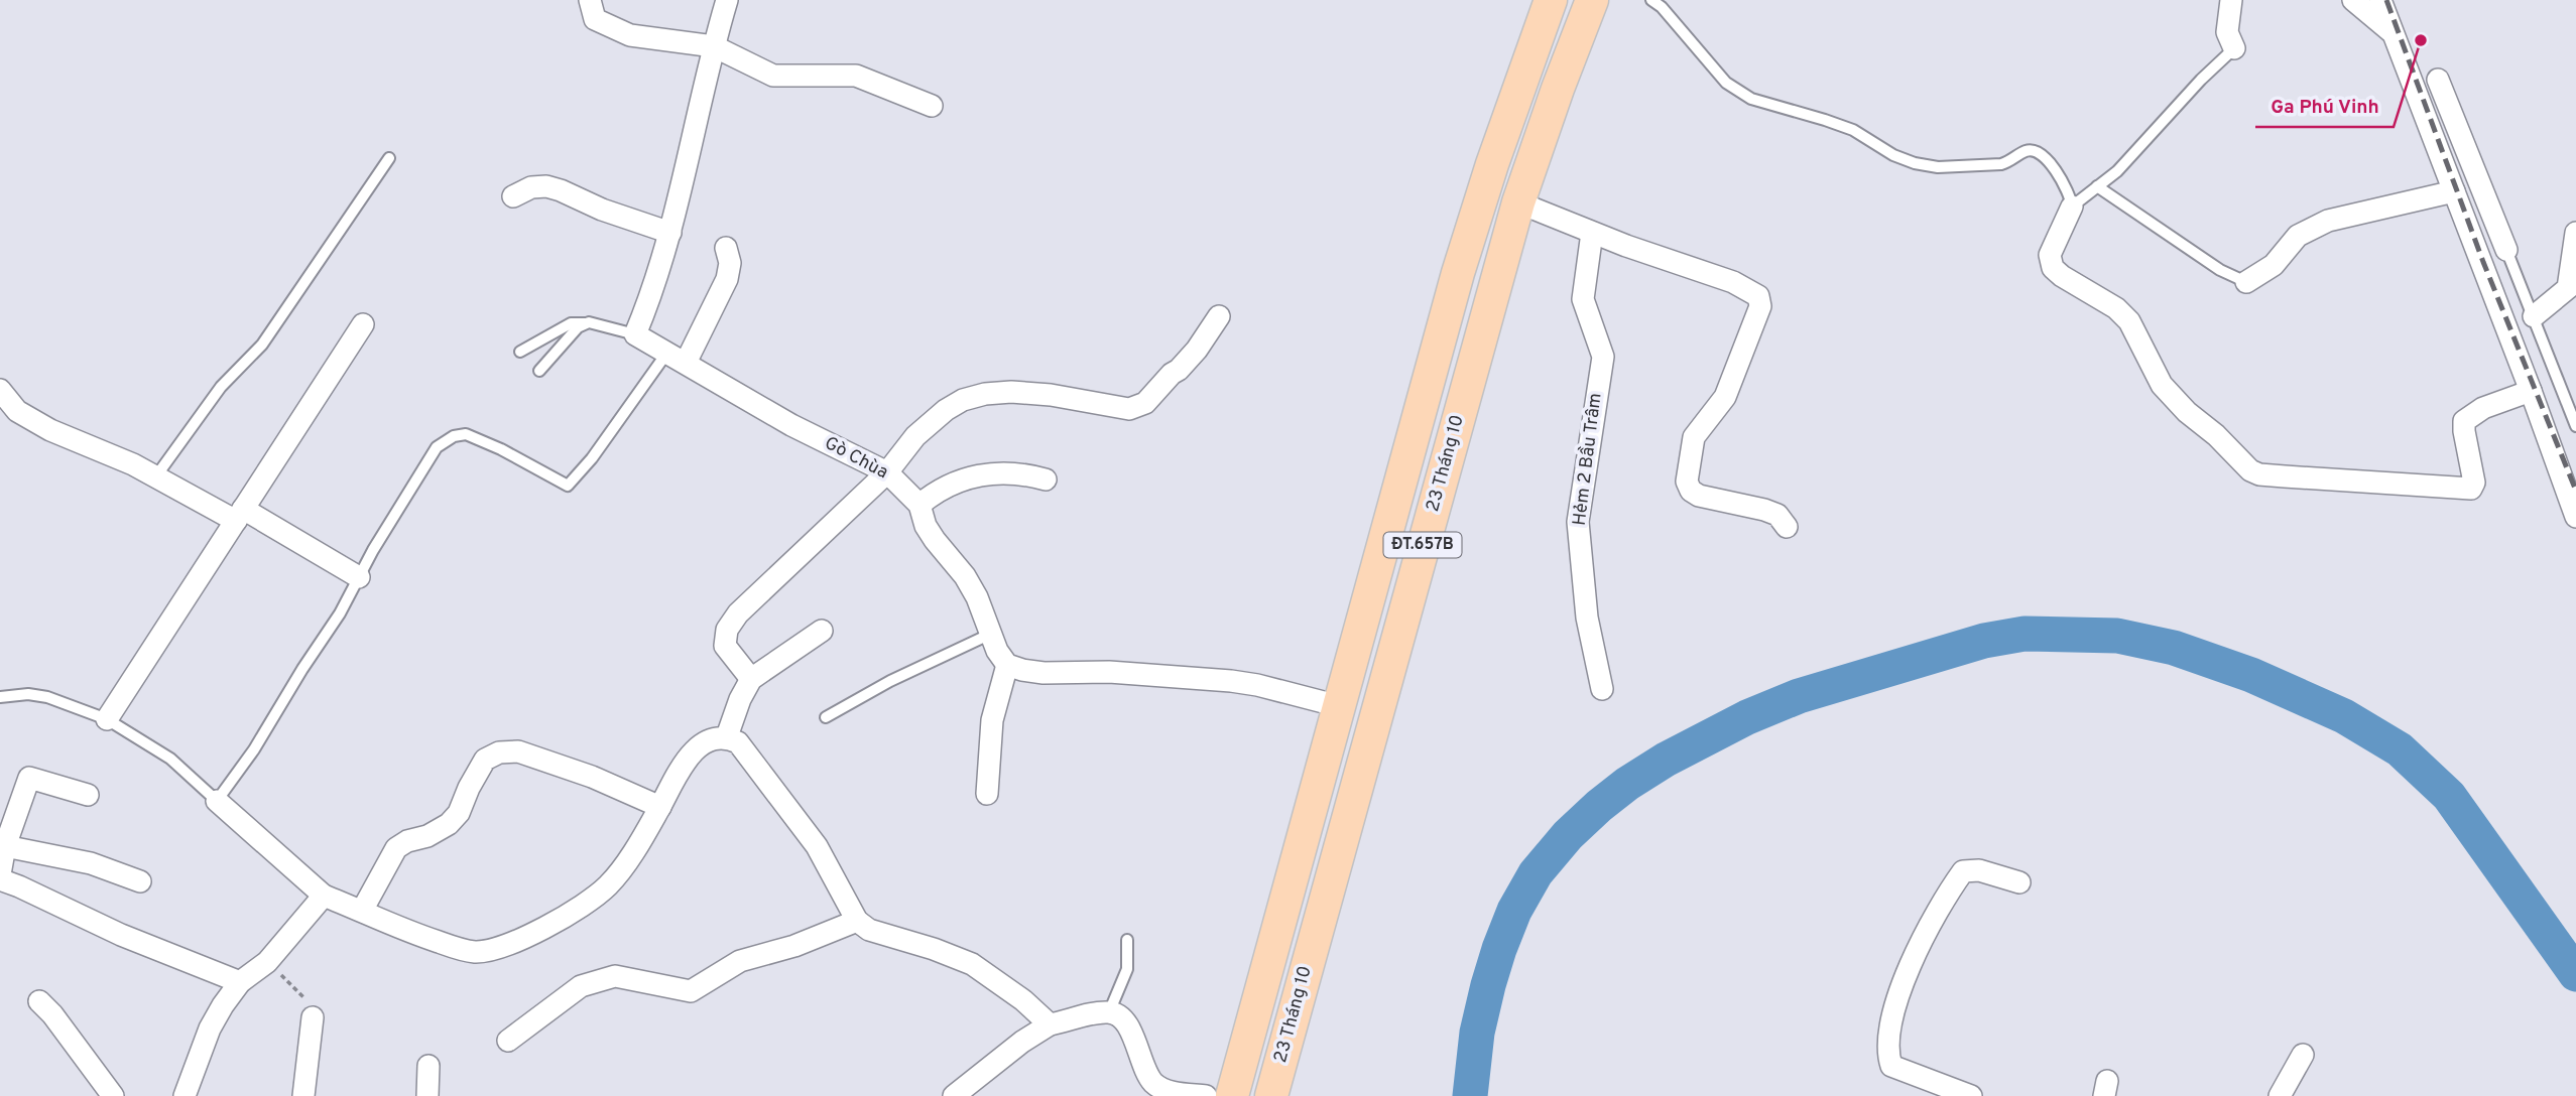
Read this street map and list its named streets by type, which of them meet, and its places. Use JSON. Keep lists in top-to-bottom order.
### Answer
{
  "streets": {
    "main road": ["23 Tháng 10", "ĐT.657B"],
    "street": ["Gò Chùa", "Hẻm 2 Bầu Trâm"]
  },
  "places": ["Ga Phú Vinh"]
}
